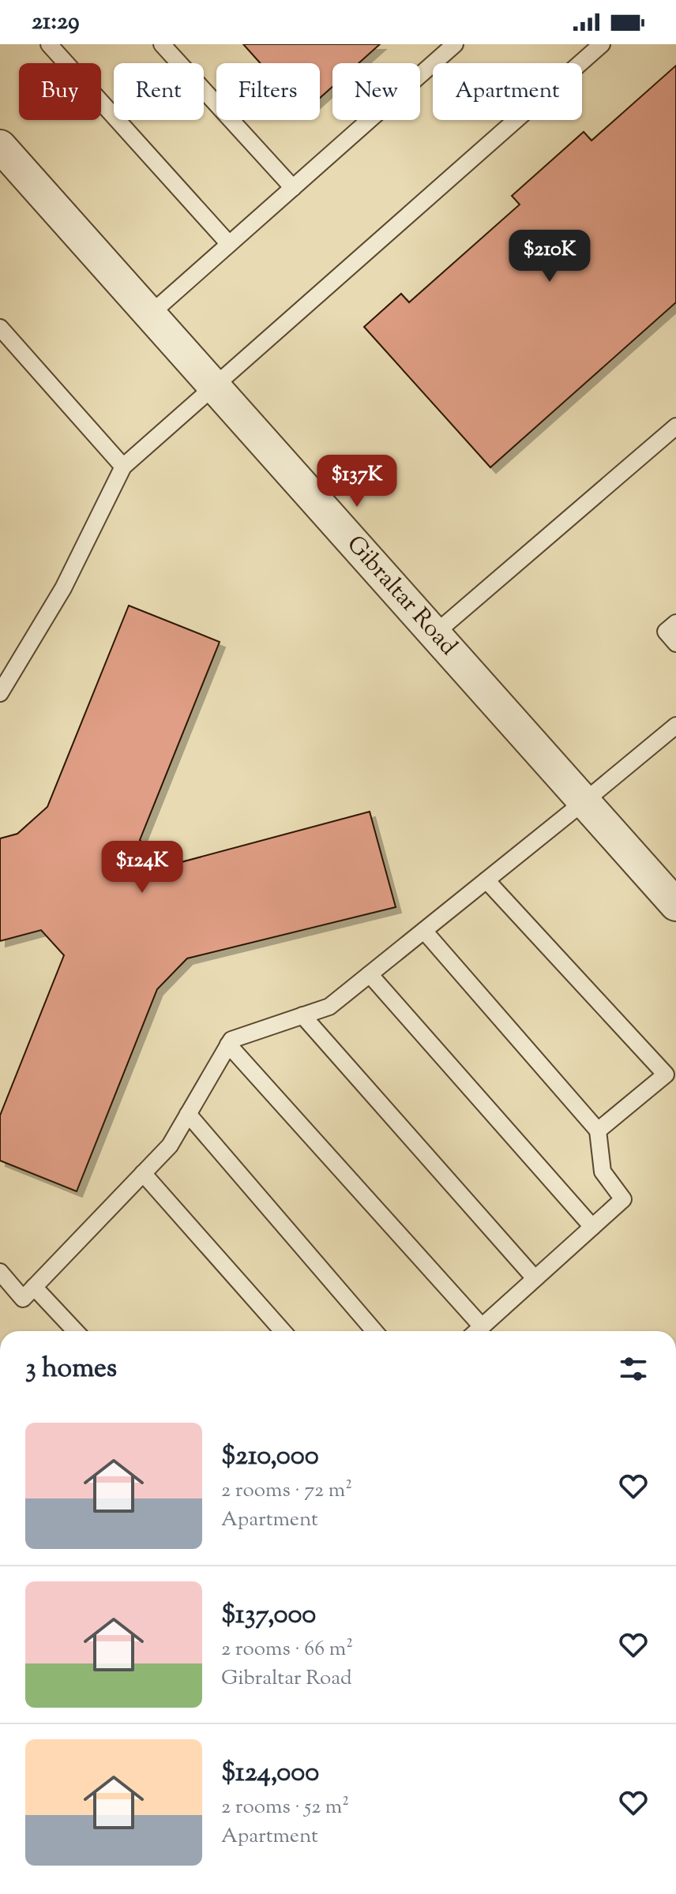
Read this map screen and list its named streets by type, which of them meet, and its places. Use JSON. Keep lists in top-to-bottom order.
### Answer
{
  "streets": {
    "street": ["Gibraltar Road"]
  },
  "page": {
    "status": "21:29",
    "chip": [
      "Buy",
      "Rent",
      "Filters",
      "New",
      "Apartment"
    ],
    "price": ["$210K", "$137K", "$124K"],
    "heading": "3 homes",
    "list": [
      {
        "name": "$210,000",
        "note": "2 rooms · 72 m² · Apartment"
      },
      {
        "name": "$137,000",
        "note": "2 rooms · 66 m² · Gibraltar Road"
      },
      {
        "name": "$124,000",
        "note": "2 rooms · 52 m² · Apartment"
      }
    ]
  }
}
